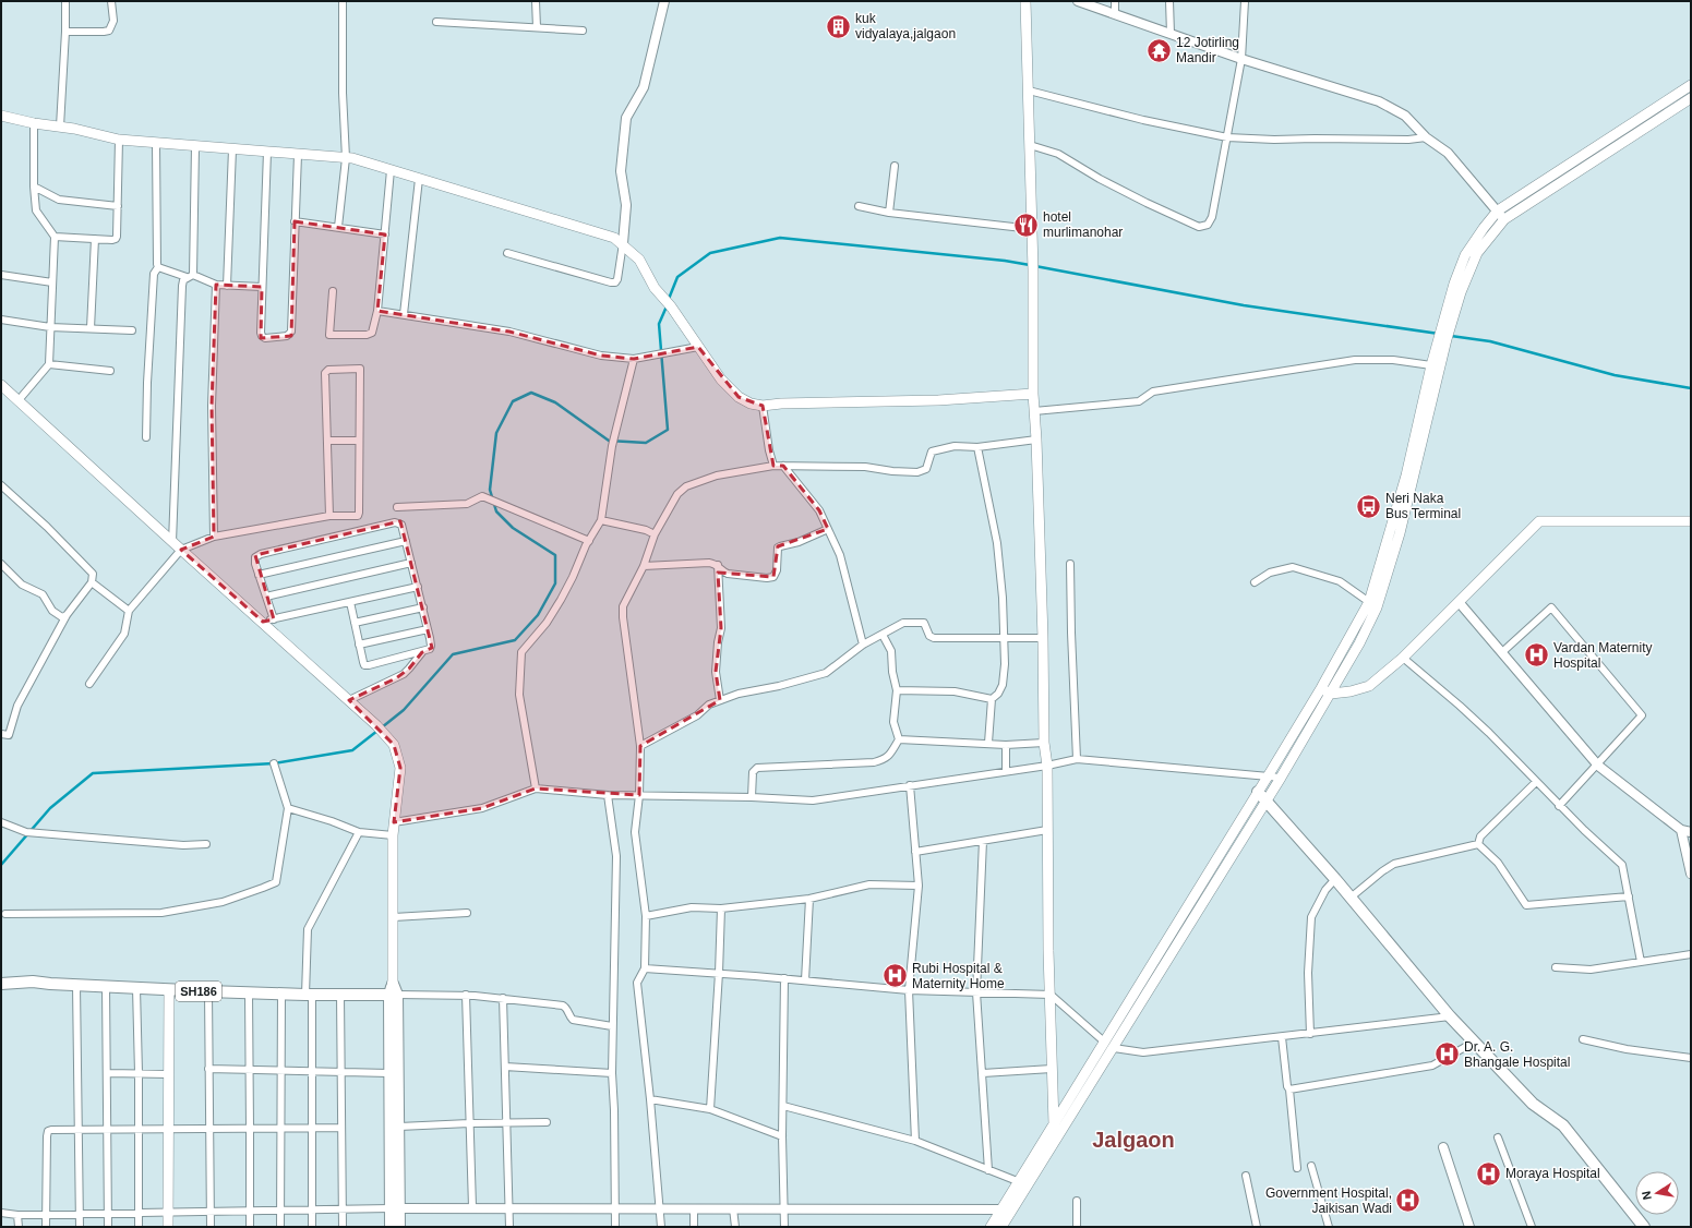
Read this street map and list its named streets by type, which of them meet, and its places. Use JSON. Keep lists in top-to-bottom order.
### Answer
{
  "streets": {
    "main road": ["SH186"]
  },
  "districts": ["Jalgaon"],
  "places": {
    "building": ["kuk vidyalaya,jalgaon"],
    "temple": ["12 Jotirling Mandir"],
    "restaurant": ["hotel murlimanohar"],
    "bus stop": ["Neri Naka Bus Terminal"],
    "hospital": [
      "Vardan Maternity Hospital",
      "Rubi Hospital & Maternity Home",
      "Dr. A. G. Bhangale Hospital",
      "Moraya Hospital",
      "Government Hospital, Jaikisan Wadi"
    ]
  },
  "north": "left"
}
